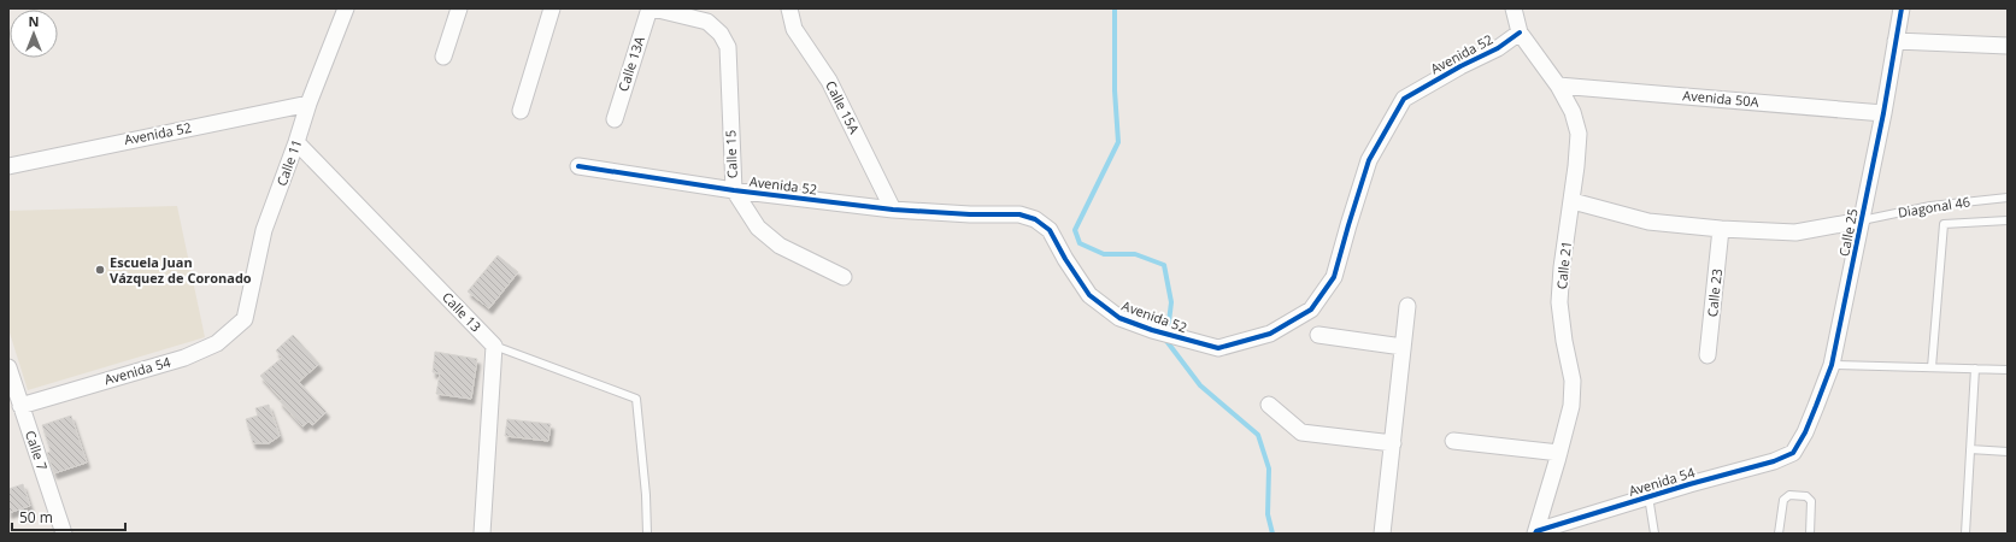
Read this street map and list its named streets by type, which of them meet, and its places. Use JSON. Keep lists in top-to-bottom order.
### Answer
{
  "streets": {
    "street": [
      "Avenida 52",
      "Calle 13A",
      "Avenida 50A",
      "Calle 15A",
      "Calle 15",
      "Calle 11",
      "Calle 25",
      "Calle 21",
      "Calle 23",
      "Calle 13",
      "Avenida 54",
      "Calle 7"
    ],
    "lane": ["Diagonal 46"]
  },
  "crossings": [
    ["Avenida 52", "Calle 15A"],
    ["Avenida 52", "Calle 15"],
    ["Avenida 52", "Calle 11"],
    ["Avenida 52", "Calle 21"],
    ["Calle 13A", "Calle 15"],
    ["Avenida 50A", "Calle 25"],
    ["Avenida 50A", "Calle 21"],
    ["Calle 11", "Calle 13"],
    ["Calle 11", "Avenida 54"],
    ["Diagonal 46", "Calle 25"],
    ["Calle 25", "Avenida 54"],
    ["Calle 21", "Avenida 54"],
    ["Avenida 54", "Calle 7"]
  ],
  "places": ["Escuela Juan Vázquez de Coronado"],
  "scale_bar": "50 m",
  "north": "top"
}
